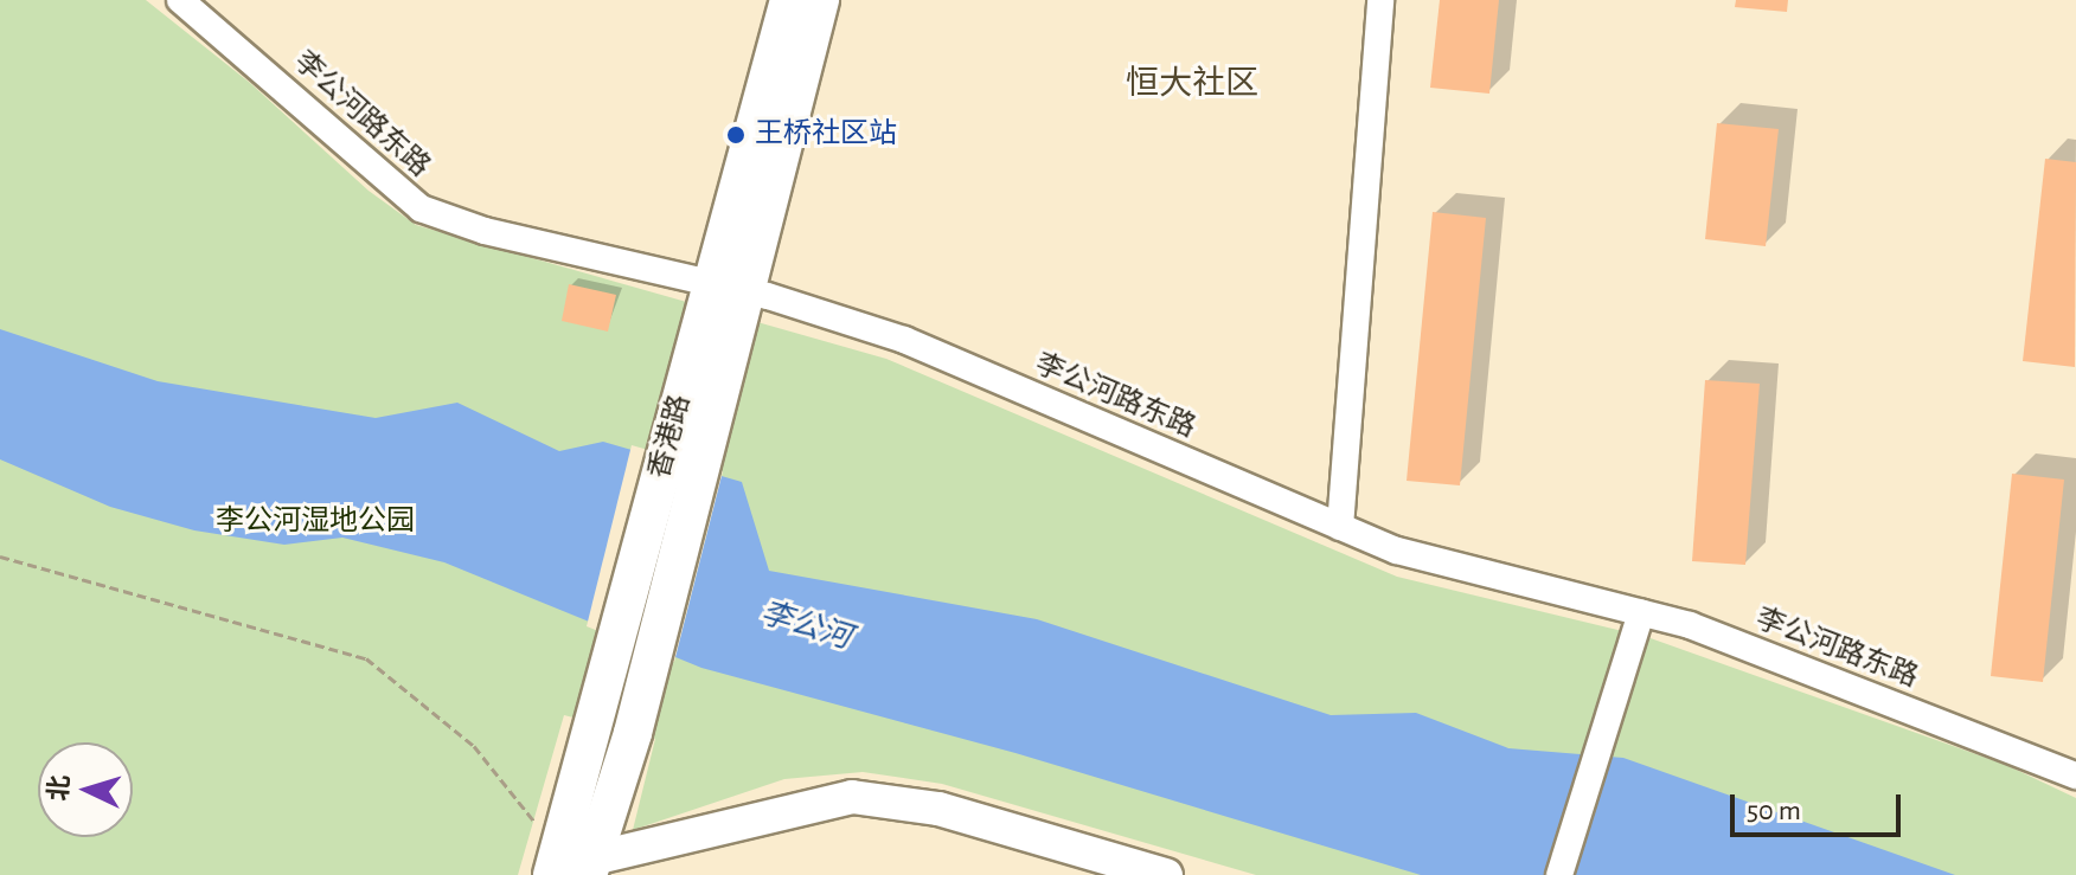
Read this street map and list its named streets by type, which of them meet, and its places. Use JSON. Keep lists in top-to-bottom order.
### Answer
{
  "streets": {
    "main road": ["香港路"],
    "street": ["李公河路东路"]
  },
  "crossings": [
    ["李公河路东路", "香港路"]
  ],
  "districts": ["恒大社区"],
  "water": ["李公河"],
  "parks": ["李公河湿地公园"],
  "places": ["王桥社区站"],
  "scale_bar": "50 m",
  "north": "left"
}
